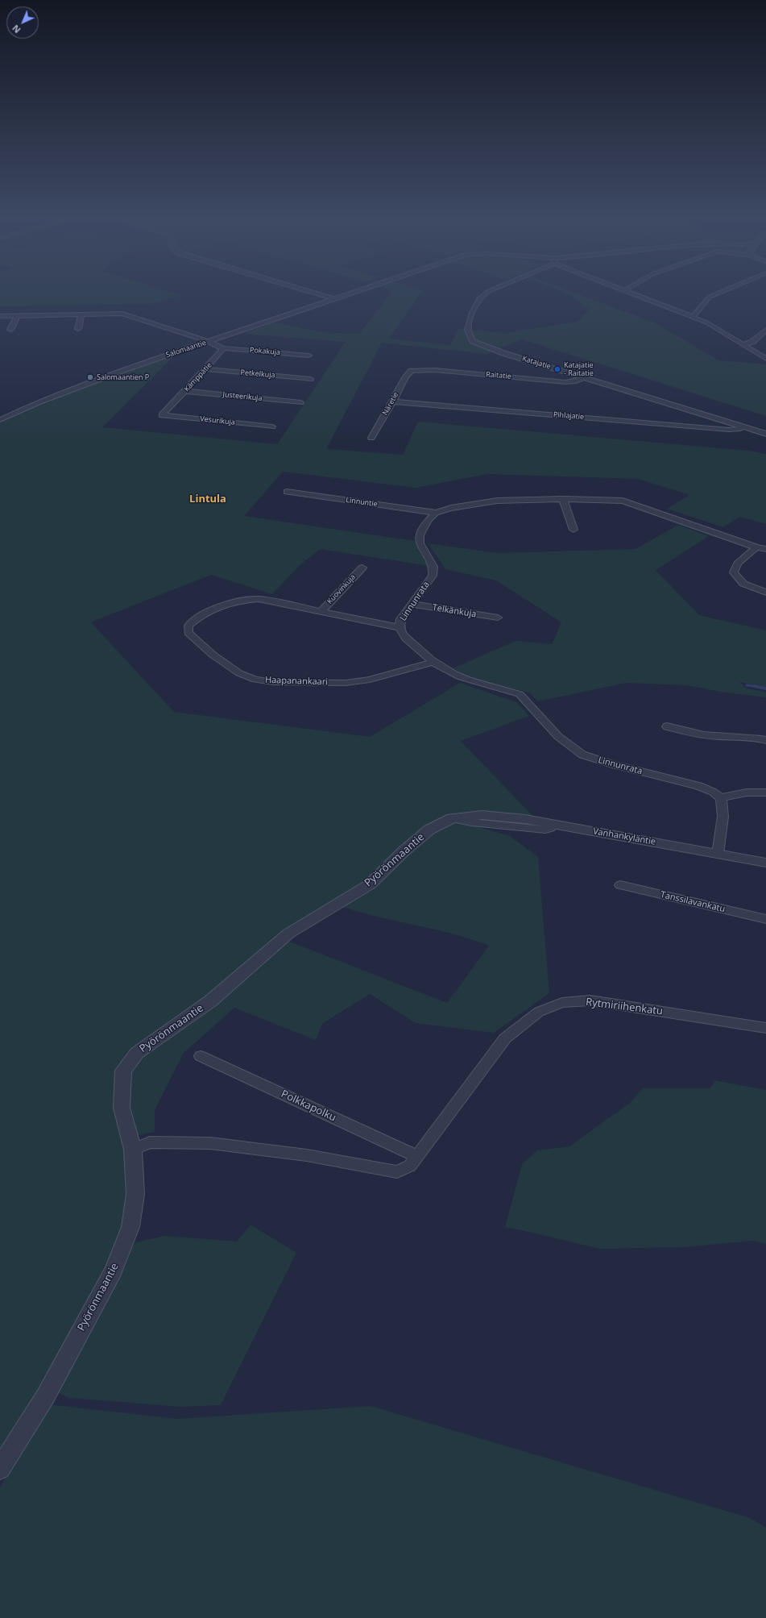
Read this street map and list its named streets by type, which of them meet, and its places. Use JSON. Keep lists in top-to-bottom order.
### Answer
{
  "streets": {
    "street": [
      "Salomaantie",
      "Pokakuja",
      "Katajatie",
      "Petkelkuja",
      "Raitatie",
      "Kämppätie",
      "Justeerikuja",
      "Näretie",
      "Pihlajatie",
      "Vesurikuja",
      "Linnuntie",
      "Kuovinkuja",
      "Linnunrata",
      "Telkänkuja",
      "Haapanankaari",
      "Vanhankyläntie",
      "Pyörönmaantie",
      "Tanssilavankatu",
      "Rytmiriihenkatu",
      "Polkkapolku"
    ]
  },
  "crossings": [
    ["Pokakuja", "Kämppätie"],
    ["Katajatie", "Raitatie"],
    ["Katajatie", "Pihlajatie"],
    ["Petkelkuja", "Kämppätie"],
    ["Raitatie", "Näretie"],
    ["Kämppätie", "Justeerikuja"],
    ["Kämppätie", "Vesurikuja"],
    ["Näretie", "Pihlajatie"],
    ["Linnuntie", "Linnunrata"],
    ["Kuovinkuja", "Haapanankaari"],
    ["Linnunrata", "Telkänkuja"],
    ["Linnunrata", "Haapanankaari"],
    ["Vanhankyläntie", "Pyörönmaantie"],
    ["Pyörönmaantie", "Rytmiriihenkatu"],
    ["Rytmiriihenkatu", "Polkkapolku"]
  ],
  "districts": ["Lintula"],
  "places": ["Katajatie - Raitatie", "Salomaantien P"],
  "north": "bottom left"
}
